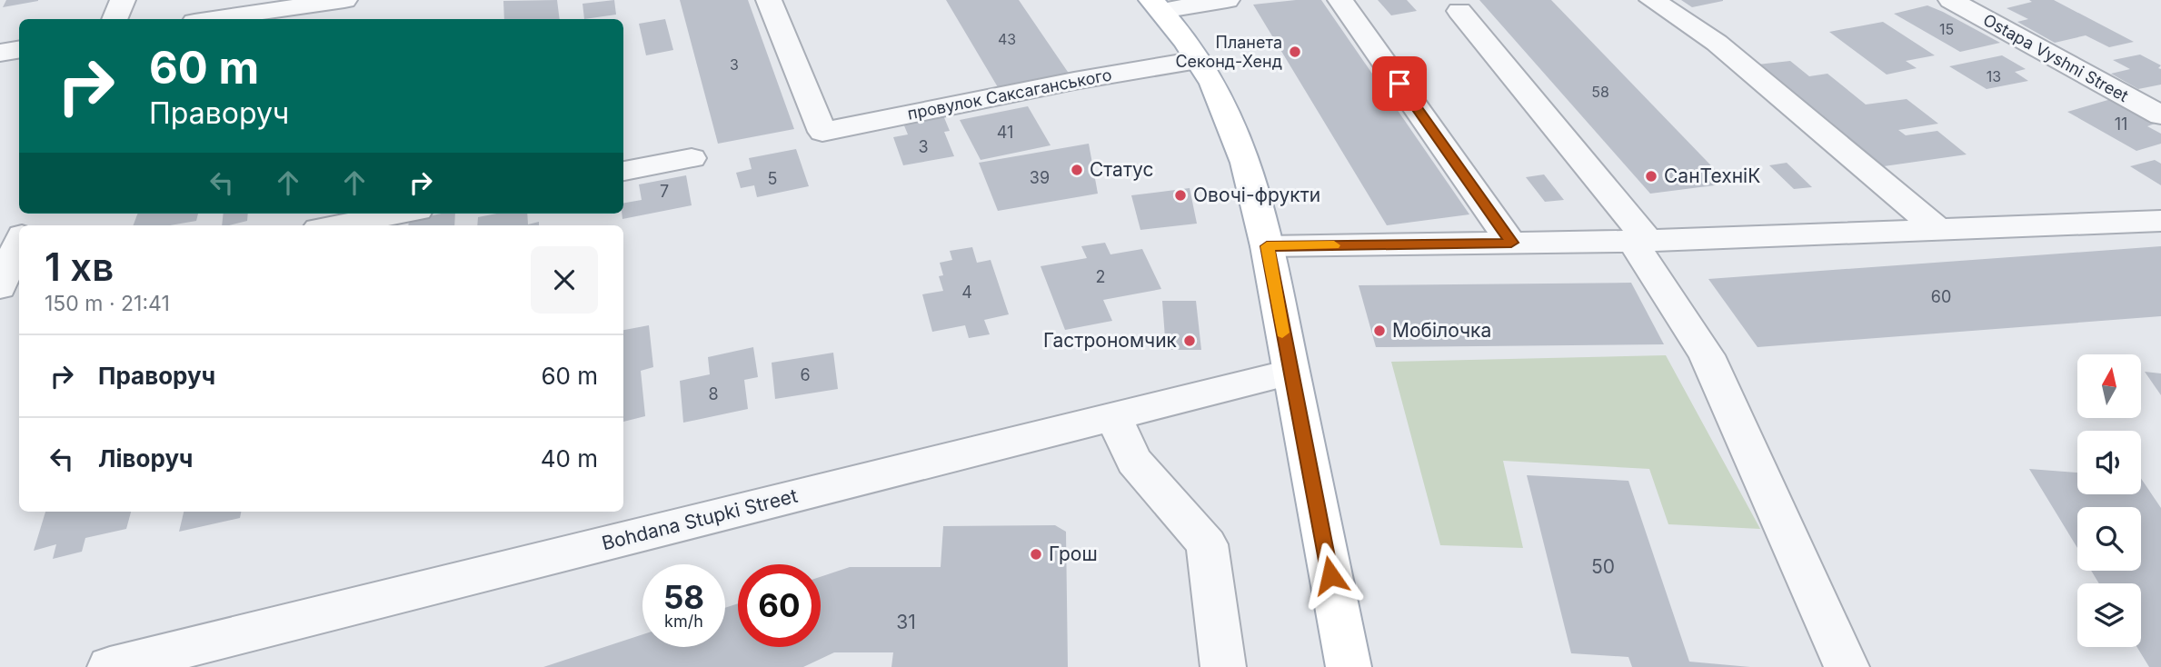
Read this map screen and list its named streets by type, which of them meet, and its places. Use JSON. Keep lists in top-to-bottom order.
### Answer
{
  "streets": {
    "street": ["Ostapa Vyshni Street", "провулок Саксаганського", "Bohdana Stupki Street"]
  },
  "places": [
    "Планета Секонд-Хенд",
    "Статус",
    "СанТехніК",
    "Овочі-фрукти",
    "Мобілочка",
    "Гастрономчик",
    "Грош"
  ],
  "house_numbers": [
    "15",
    "43",
    "3",
    "13",
    "58",
    "11",
    "41",
    "3",
    "39",
    "5",
    "7",
    "2",
    "4",
    "60",
    "6",
    "8",
    "50",
    "31"
  ],
  "north": "top",
  "page": {
    "turn": ["60 m", "Праворуч"],
    "heading": ["1 хв", "150 m · 21:41"],
    "list": [
      {
        "name": "Праворуч",
        "value": "60 m"
      },
      {
        "name": "Ліворуч",
        "value": "40 m"
      }
    ],
    "speed": "58 km/h",
    "limit": "60"
  }
}
